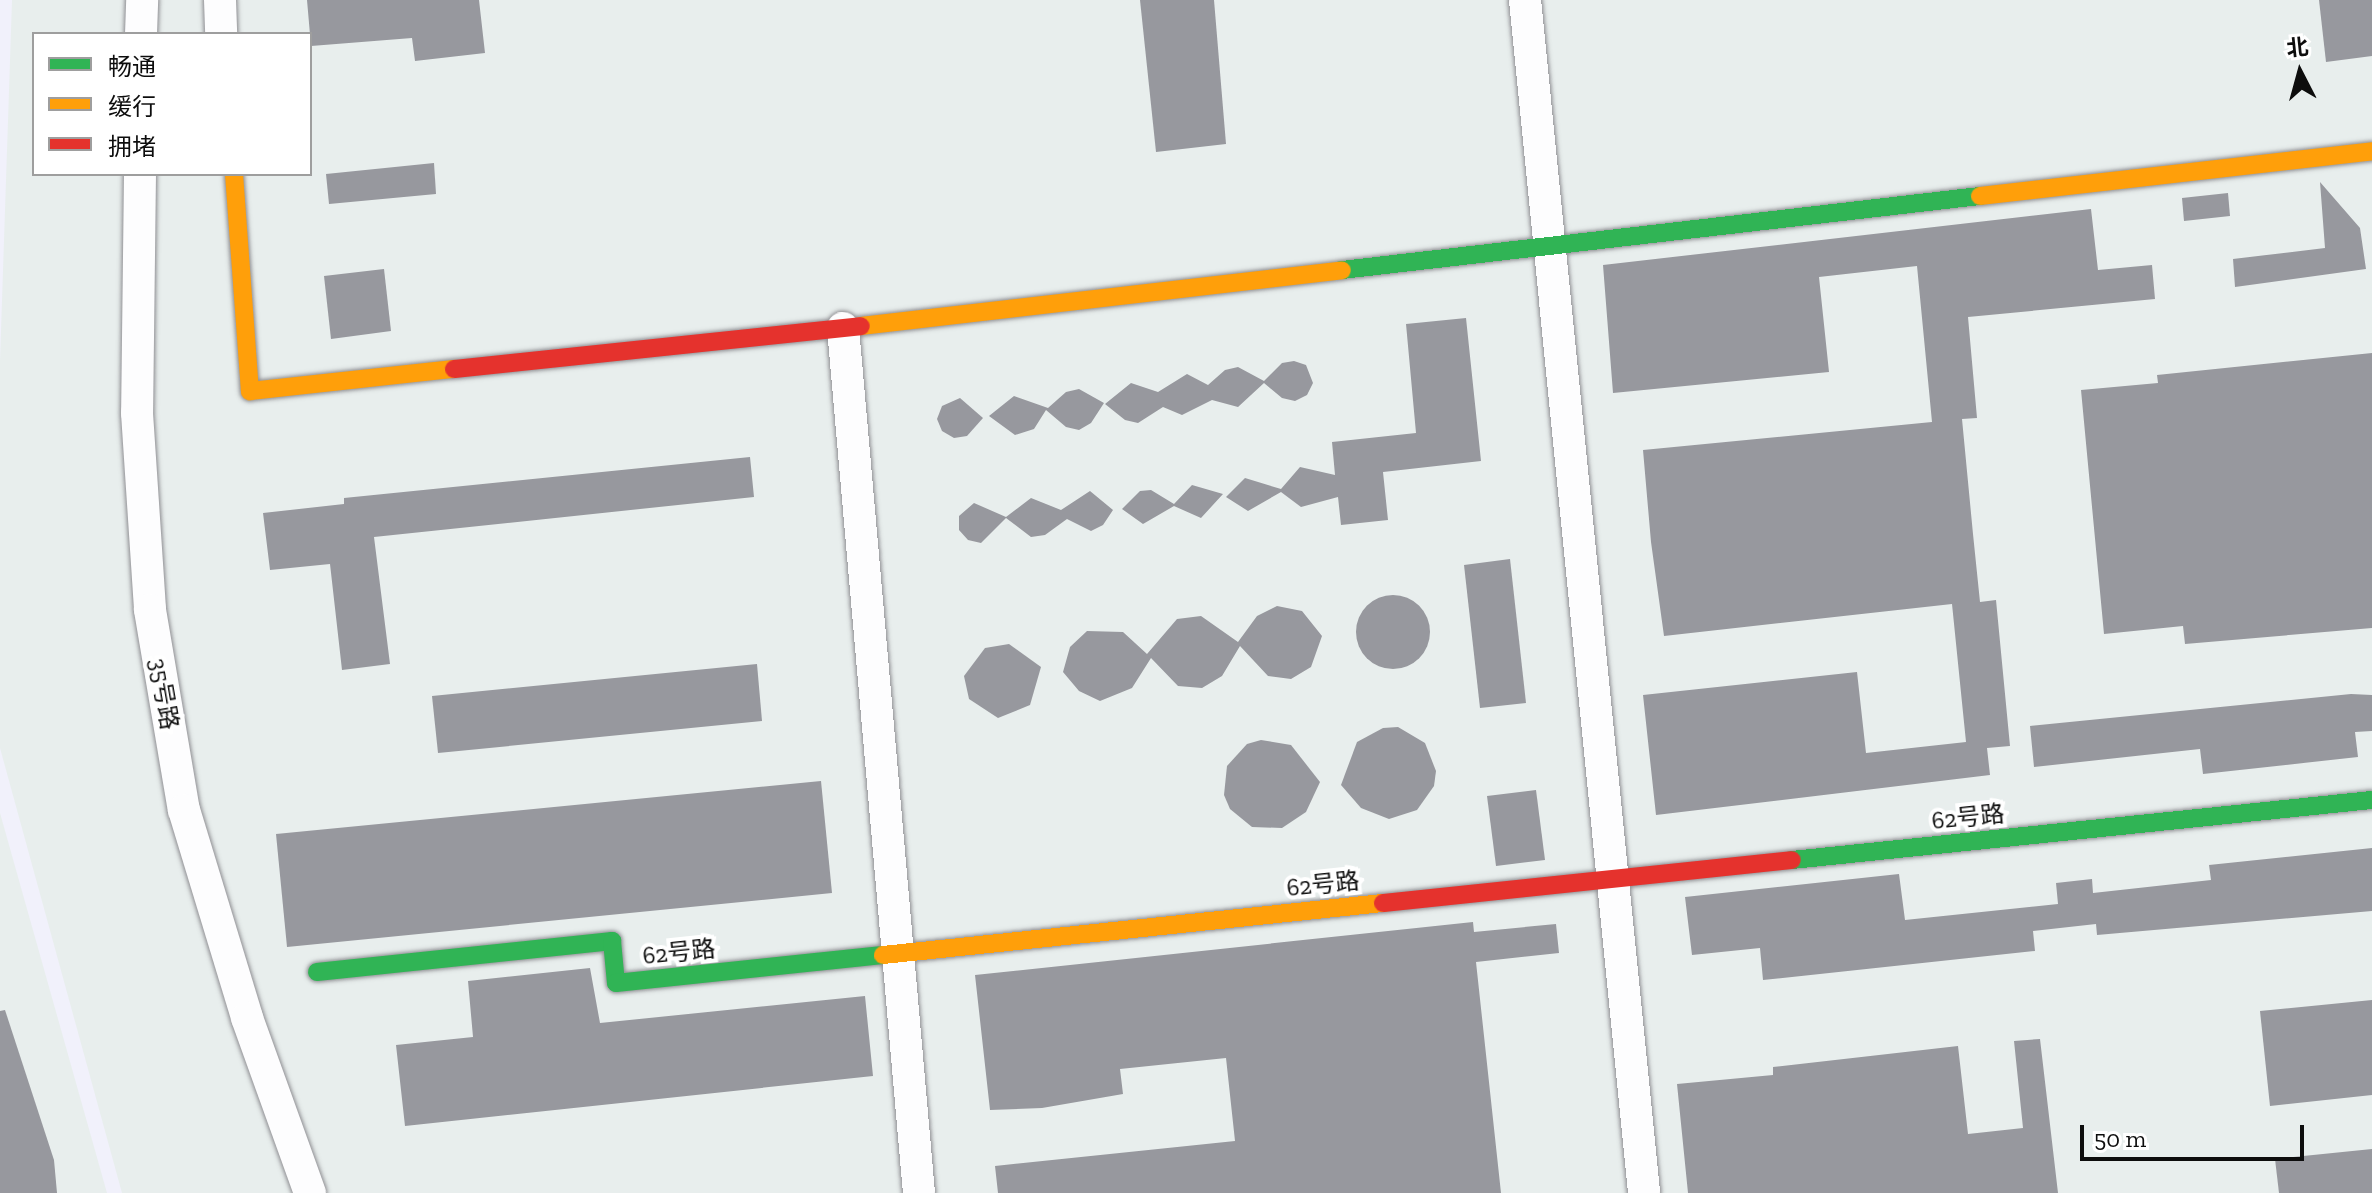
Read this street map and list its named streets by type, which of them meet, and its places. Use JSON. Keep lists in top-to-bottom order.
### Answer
{
  "streets": {
    "street": ["35号路", "62号路"]
  },
  "legend": ["畅通", "缓行", "拥堵"],
  "scale_bar": "50 m",
  "north": "top"
}
